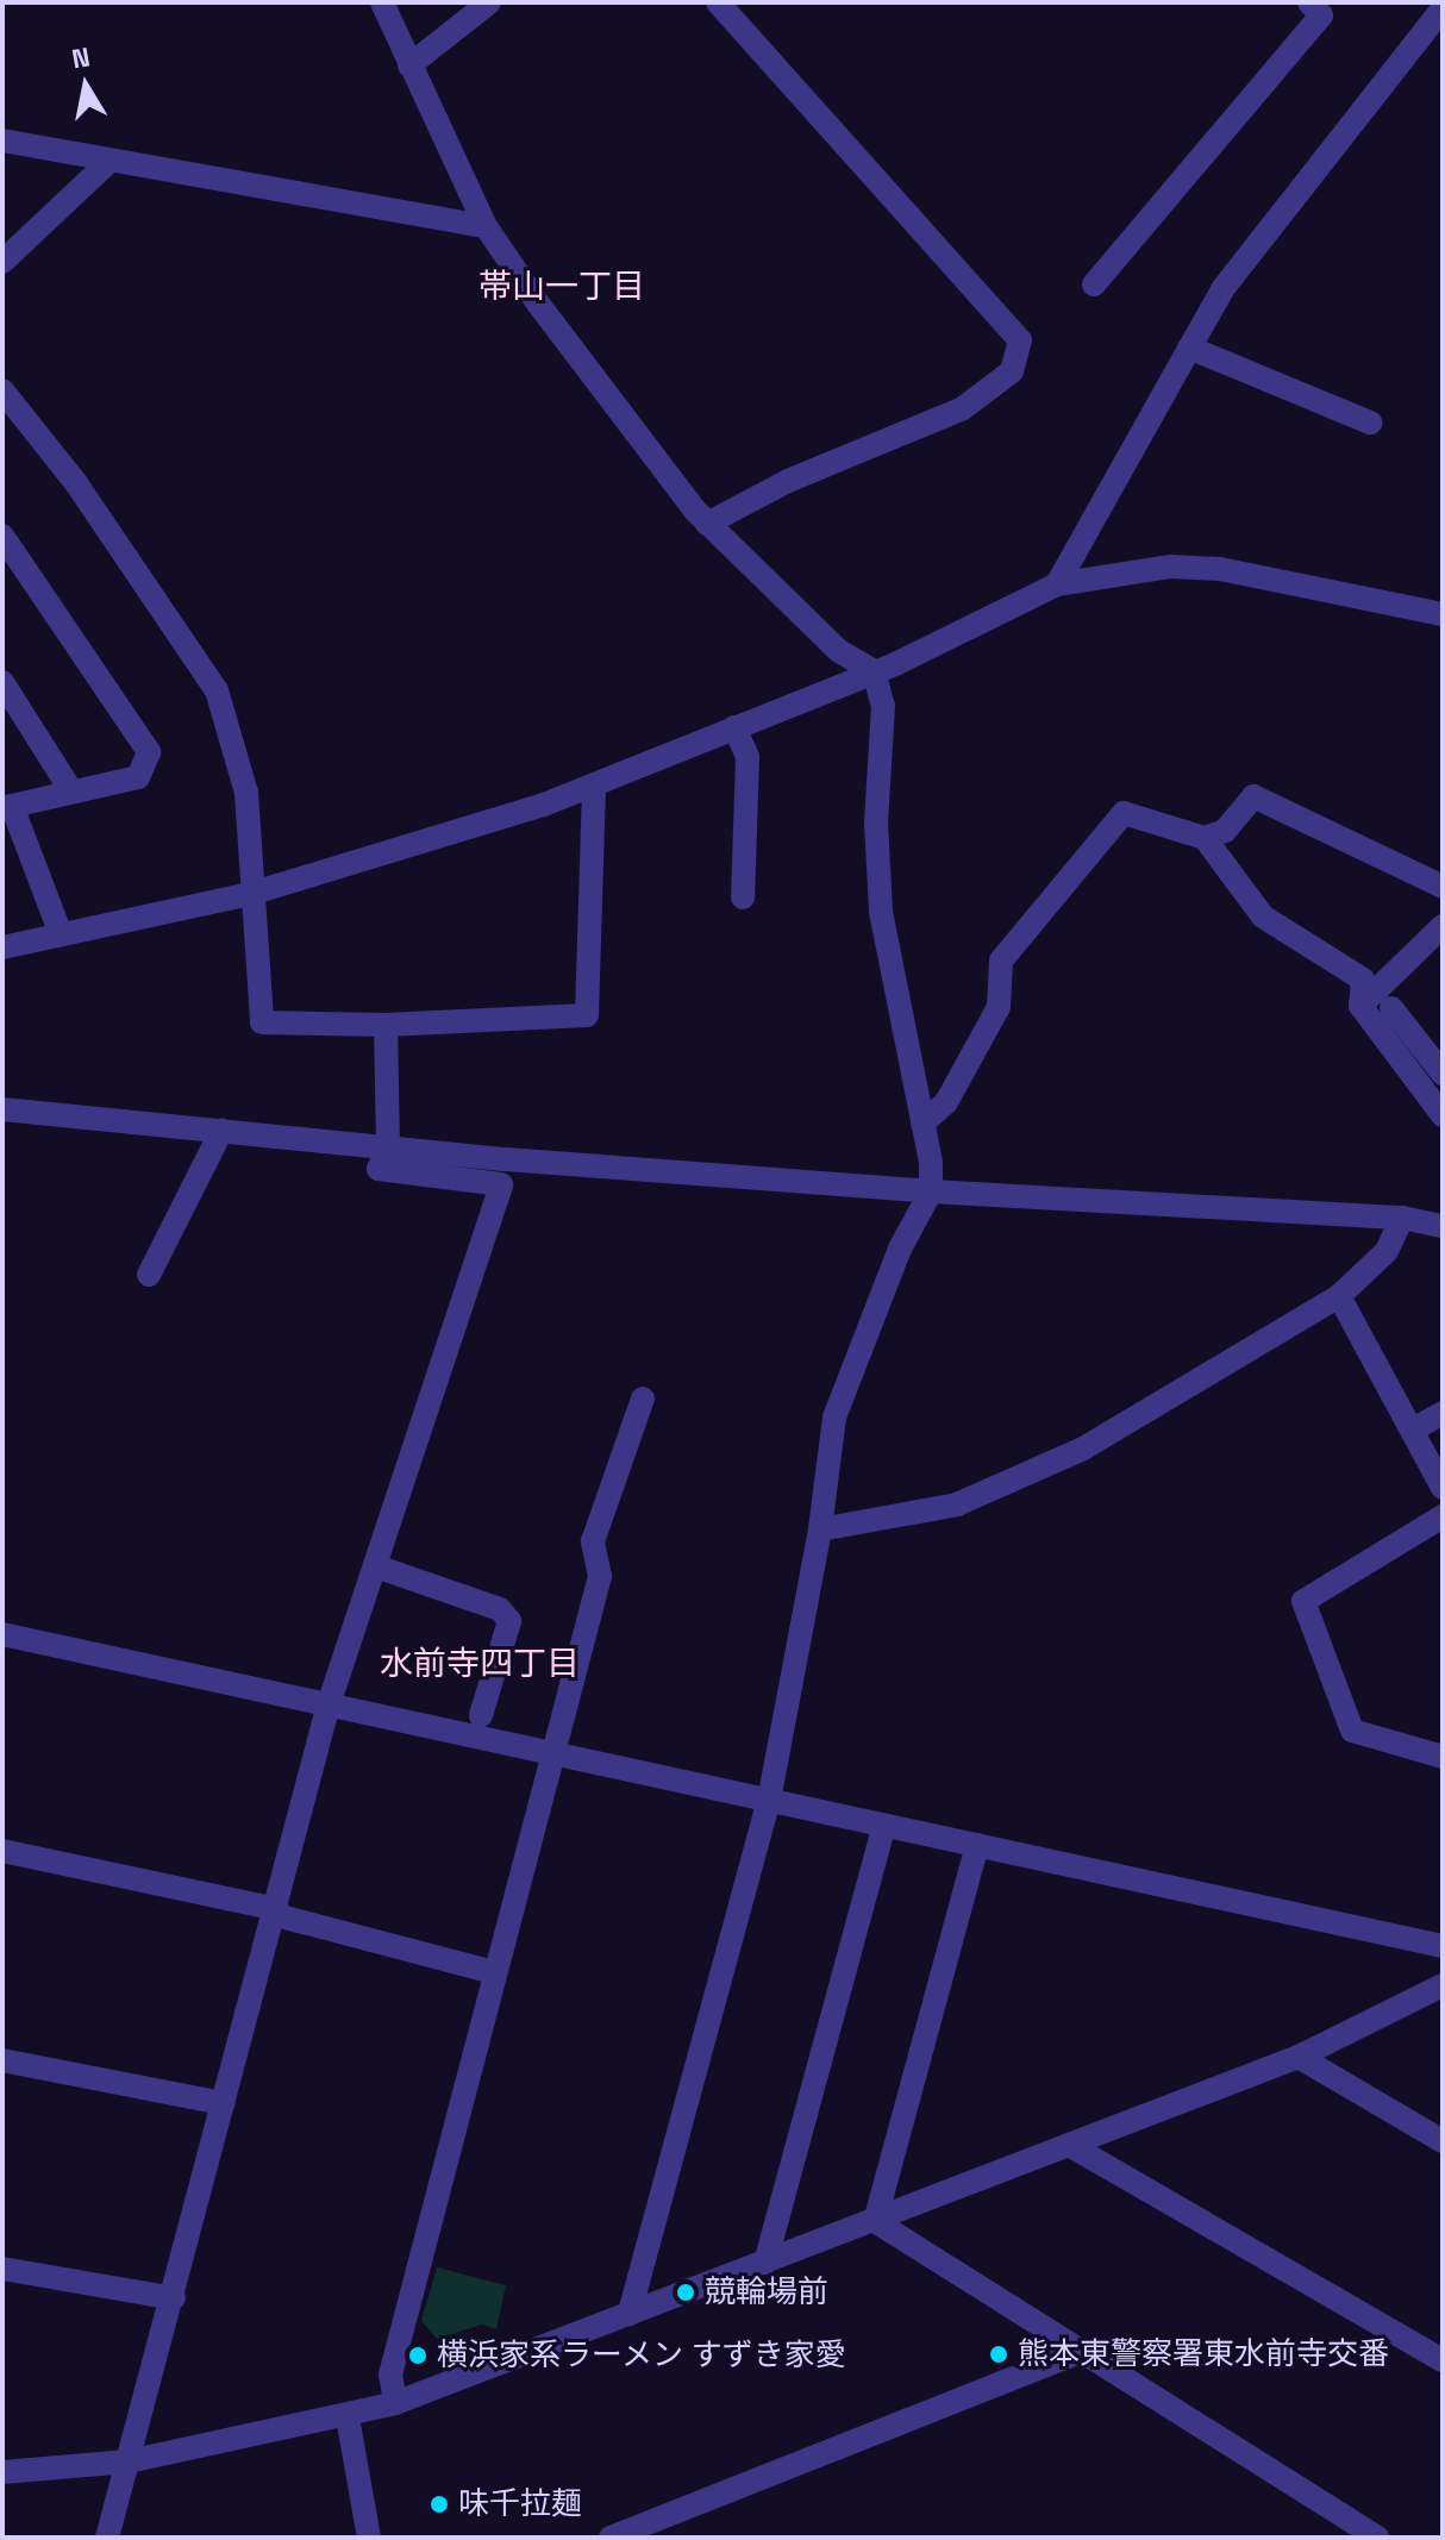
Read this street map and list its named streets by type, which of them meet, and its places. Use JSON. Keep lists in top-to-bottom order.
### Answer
{
  "districts": ["帯山一丁目", "水前寺四丁目"],
  "places": [
    "競輪場前",
    "熊本東警察署東水前寺交番",
    "横浜家系ラーメン すずき家愛",
    "味千拉麺"
  ],
  "north": "top"
}
